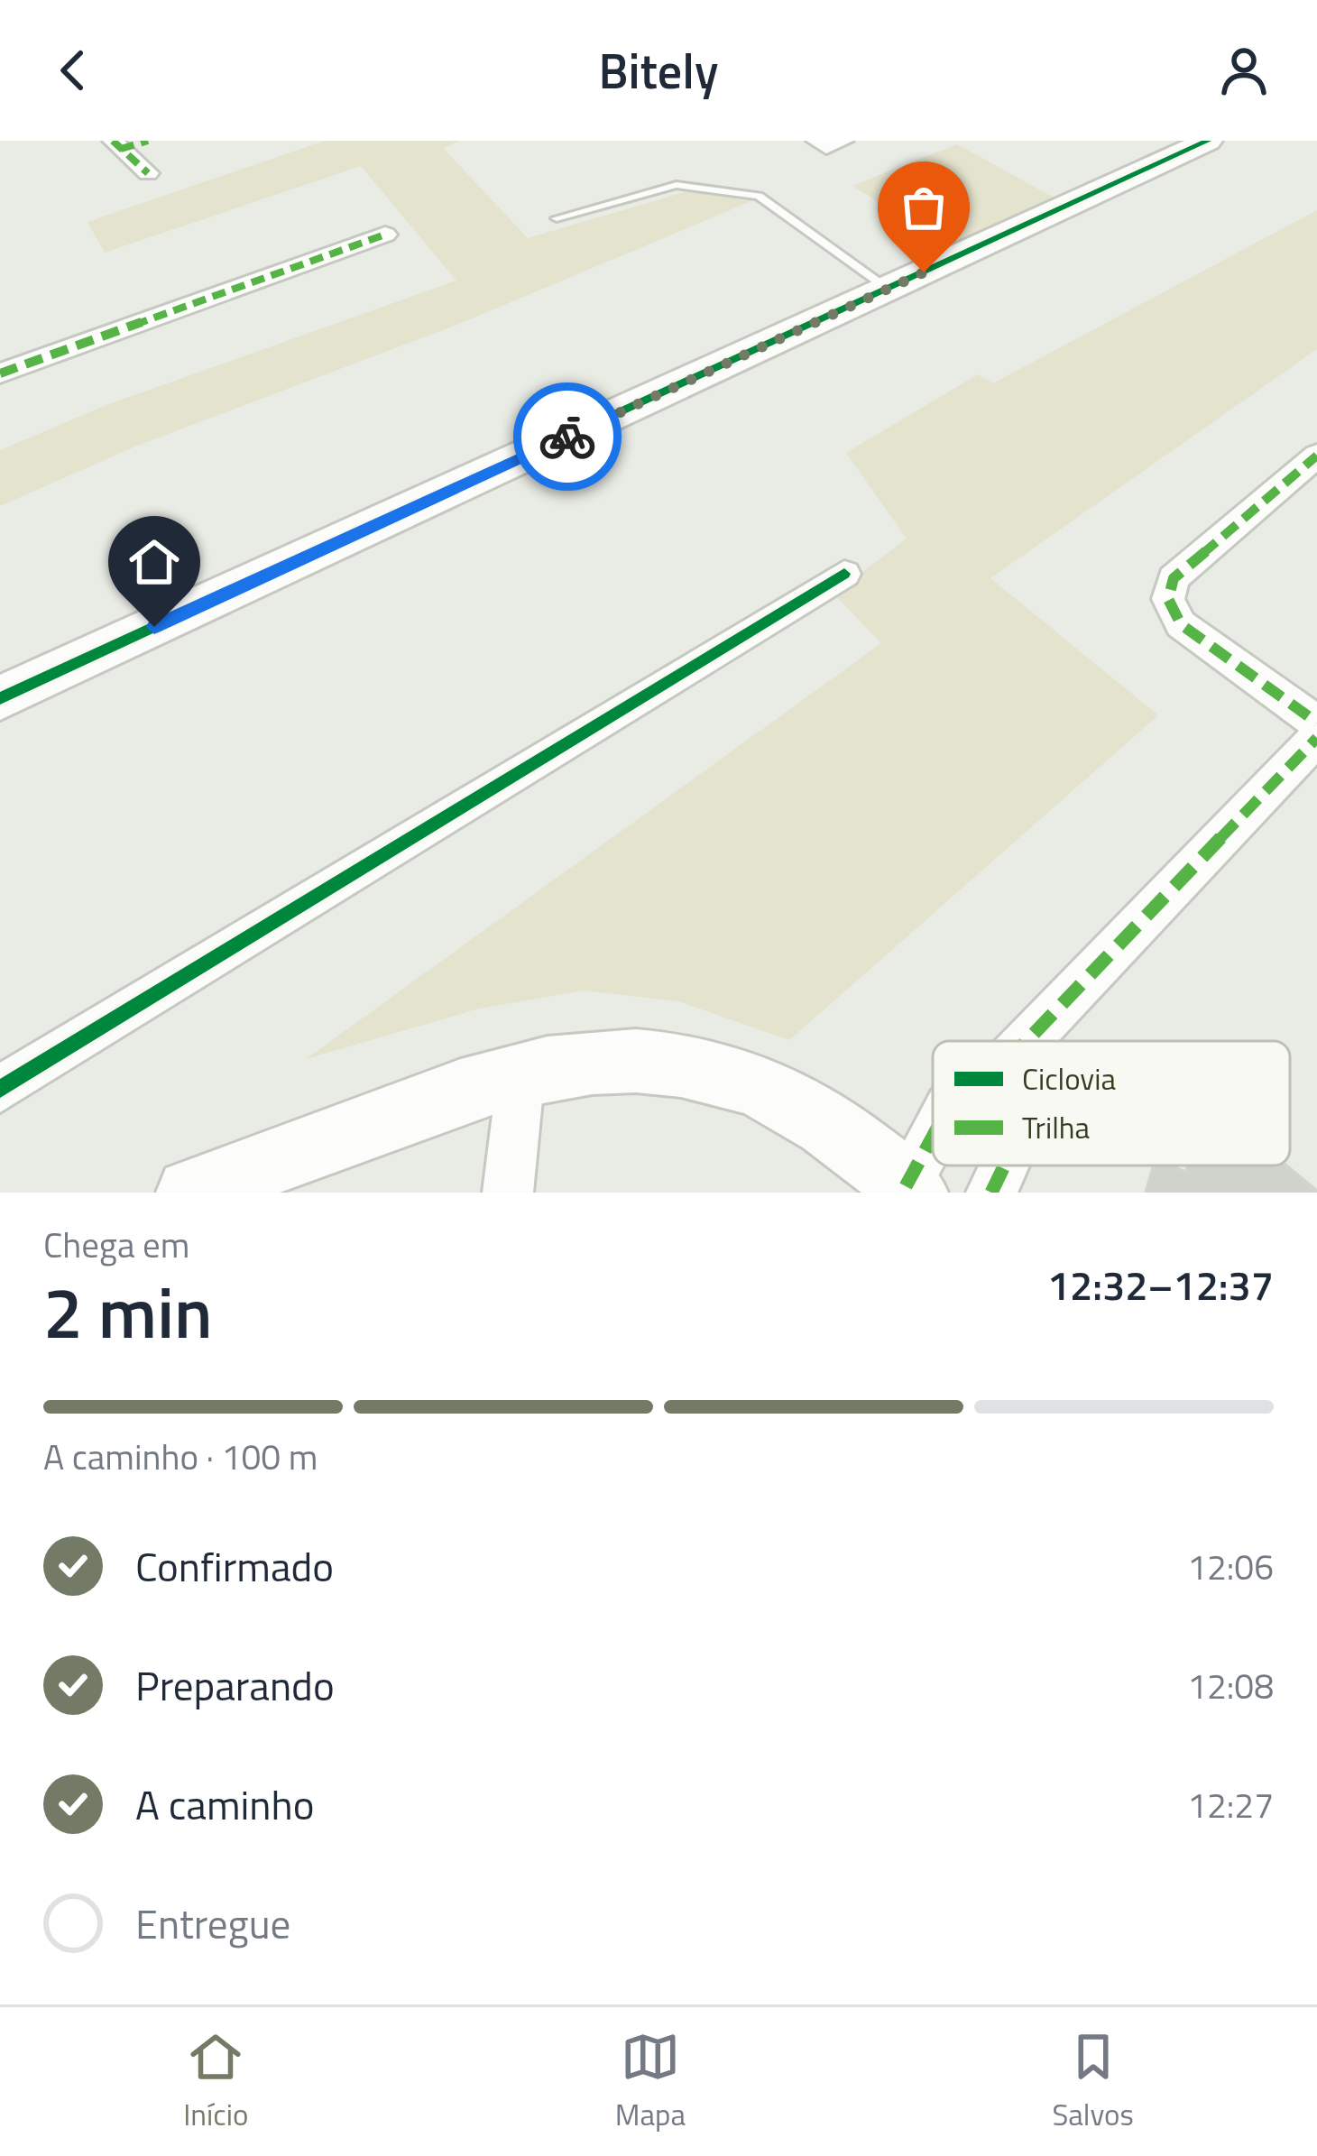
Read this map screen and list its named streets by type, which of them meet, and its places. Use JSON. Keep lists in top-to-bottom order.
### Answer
{
  "legend": ["Ciclovia", "Trilha"],
  "page": {
    "header": "Bitely",
    "heading": ["2 min", "Chega em", "12:32–12:37"],
    "bar": "A caminho · 100 m",
    "list": [
      ["Confirmado", "12:06"],
      ["Preparando", "12:08"],
      ["A caminho", "12:27"],
      "Entregue"
    ],
    "tabs": ["Início", "Mapa", "Salvos"]
  }
}
